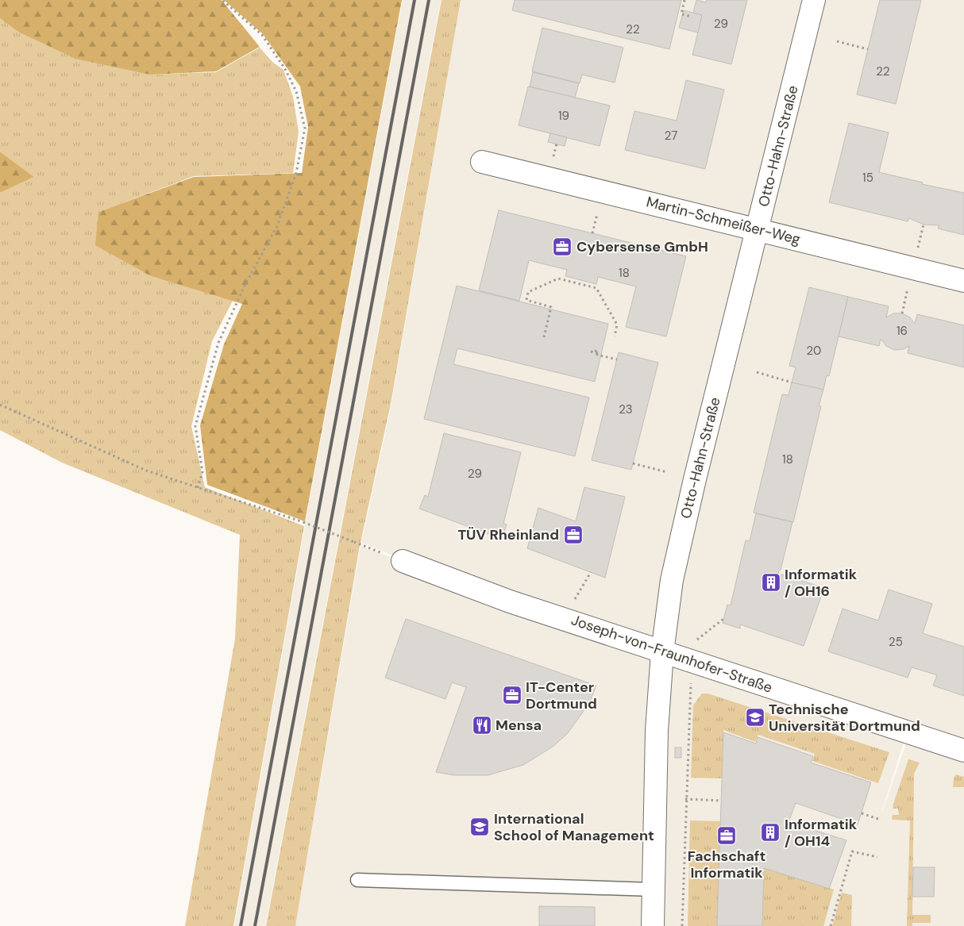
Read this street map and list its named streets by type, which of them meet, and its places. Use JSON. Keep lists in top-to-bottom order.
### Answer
{
  "streets": {
    "street": ["Otto-Hahn-Straße", "Martin-Schmeißer-Weg", "Joseph-von-Fraunhofer-Straße"]
  },
  "crossings": [
    ["Otto-Hahn-Straße", "Martin-Schmeißer-Weg"],
    ["Otto-Hahn-Straße", "Joseph-von-Fraunhofer-Straße"]
  ],
  "places": {
    "office": [
      "Cybersense GmbH",
      "TÜV Rheinland",
      "IT-Center Dortmund",
      "Fachschaft Informatik"
    ],
    "building": ["Informatik / OH16", "Informatik / OH14"],
    "school or university": ["Technische Universität Dortmund", "International School of Management"],
    "restaurant": ["Mensa"]
  },
  "house_numbers": [
    "29",
    "22",
    "22",
    "19",
    "27",
    "15",
    "18",
    "16",
    "20",
    "23",
    "18",
    "29",
    "25"
  ]
}
